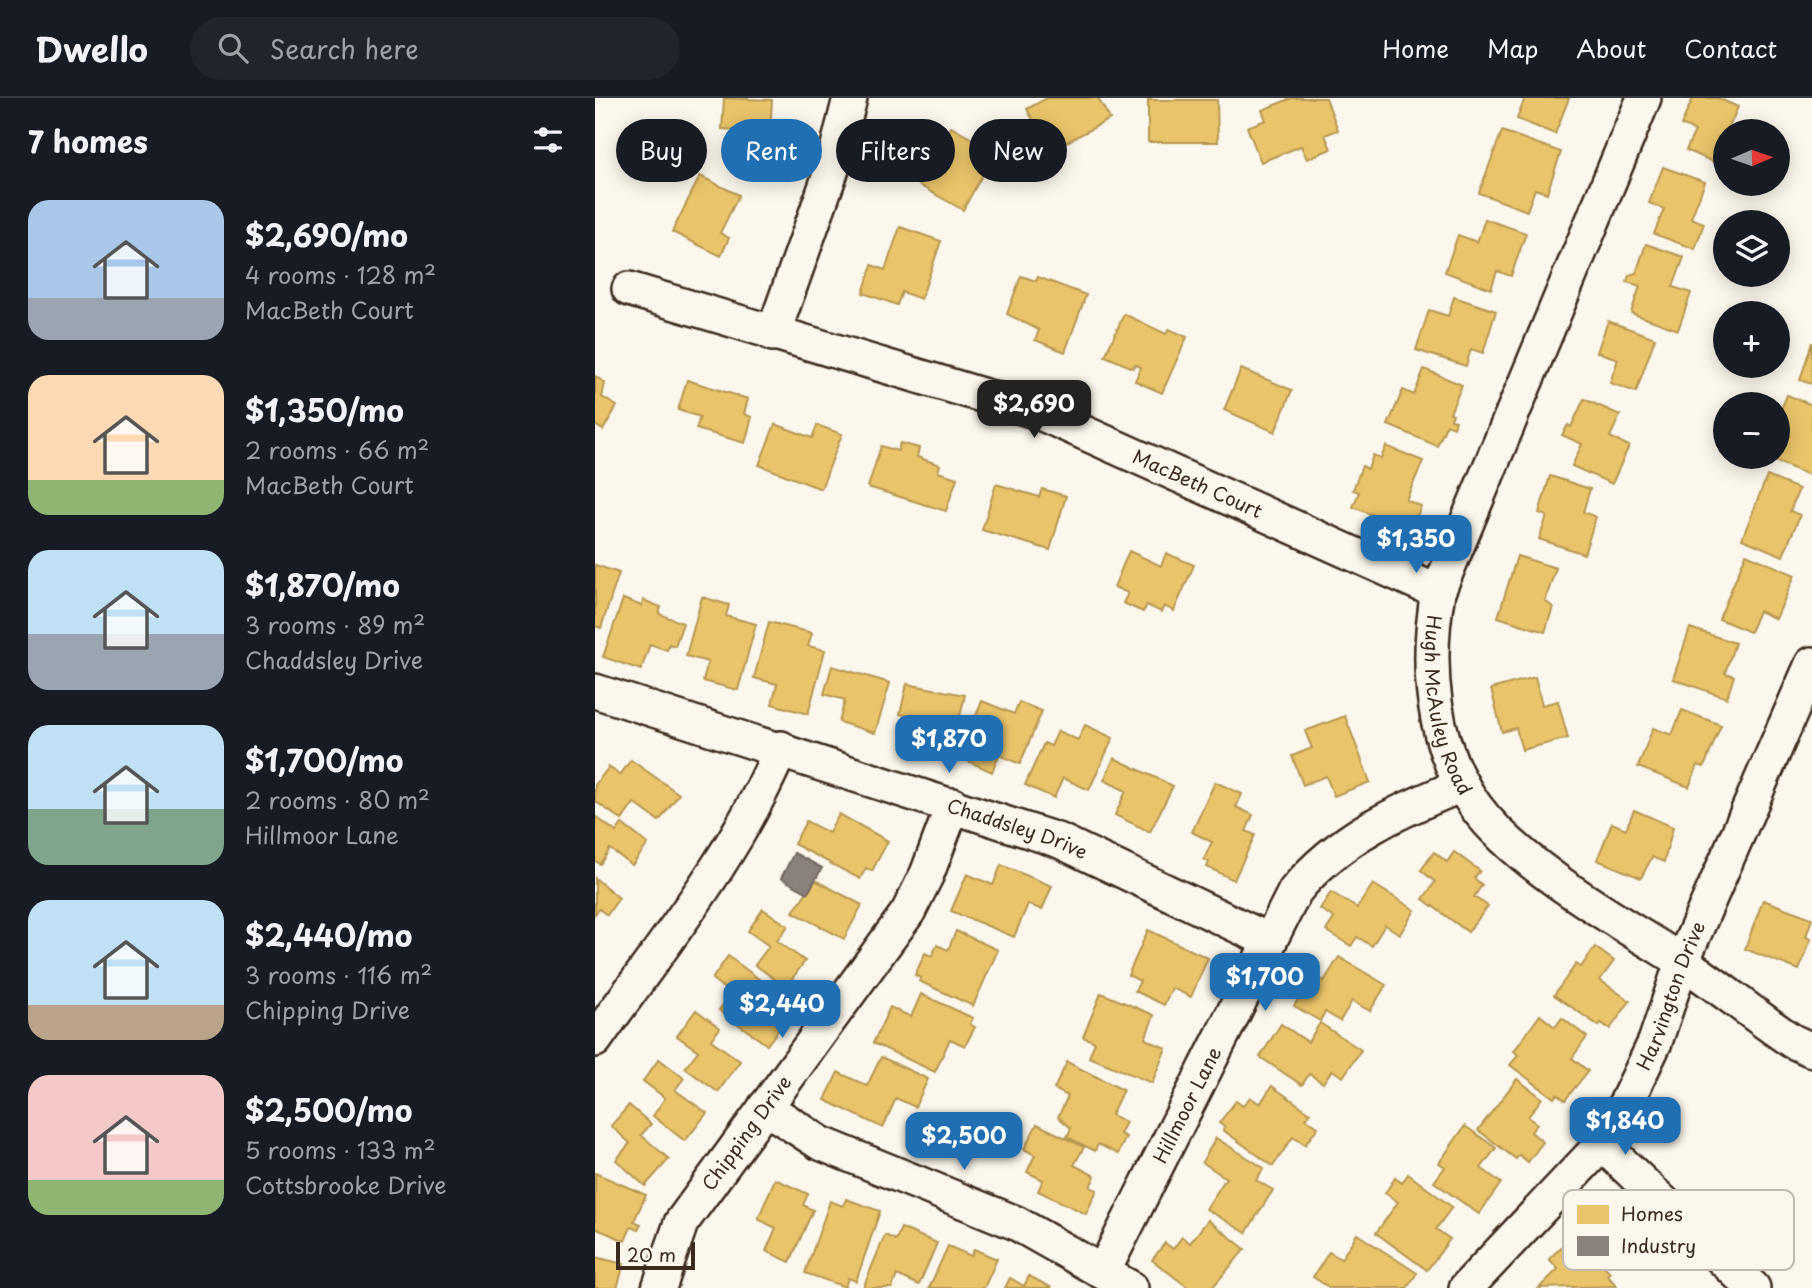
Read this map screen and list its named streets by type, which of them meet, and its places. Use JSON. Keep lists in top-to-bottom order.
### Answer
{
  "streets": {
    "street": [
      "MacBeth Court",
      "Hugh McAuley Road",
      "Chaddsley Drive",
      "Harvington Drive",
      "Hillmoor Lane",
      "Chipping Drive"
    ]
  },
  "crossings": [
    ["MacBeth Court", "Hugh McAuley Road"],
    ["Hugh McAuley Road", "Harvington Drive"],
    ["Hugh McAuley Road", "Hillmoor Lane"],
    ["Chaddsley Drive", "Hillmoor Lane"],
    ["Chaddsley Drive", "Chipping Drive"]
  ],
  "legend": ["Homes", "Industry"],
  "scale_bar": "20 m",
  "north": "right",
  "page": {
    "header": "Dwello",
    "search": "Search here",
    "nav": [
      "Home",
      "Map",
      "About",
      "Contact"
    ],
    "heading": "7 homes",
    "map_buttons": ["+", "−"],
    "chip": [
      "Buy",
      "Rent",
      "Filters",
      "New"
    ],
    "list": [
      {
        "name": "$2,690/mo",
        "note": "4 rooms · 128 m² · MacBeth Court"
      },
      {
        "name": "$1,350/mo",
        "note": "2 rooms · 66 m² · MacBeth Court"
      },
      {
        "name": "$1,870/mo",
        "note": "3 rooms · 89 m² · Chaddsley Drive"
      },
      {
        "name": "$1,700/mo",
        "note": "2 rooms · 80 m² · Hillmoor Lane"
      },
      {
        "name": "$2,440/mo",
        "note": "3 rooms · 116 m² · Chipping Drive"
      },
      {
        "name": "$2,500/mo",
        "note": "5 rooms · 133 m² · Cottsbrooke Drive"
      }
    ],
    "price": [
      "$2,690",
      "$1,350",
      "$1,870",
      "$1,700",
      "$2,440",
      "$1,840",
      "$2,500"
    ],
    "scale": "20 m"
  }
}
